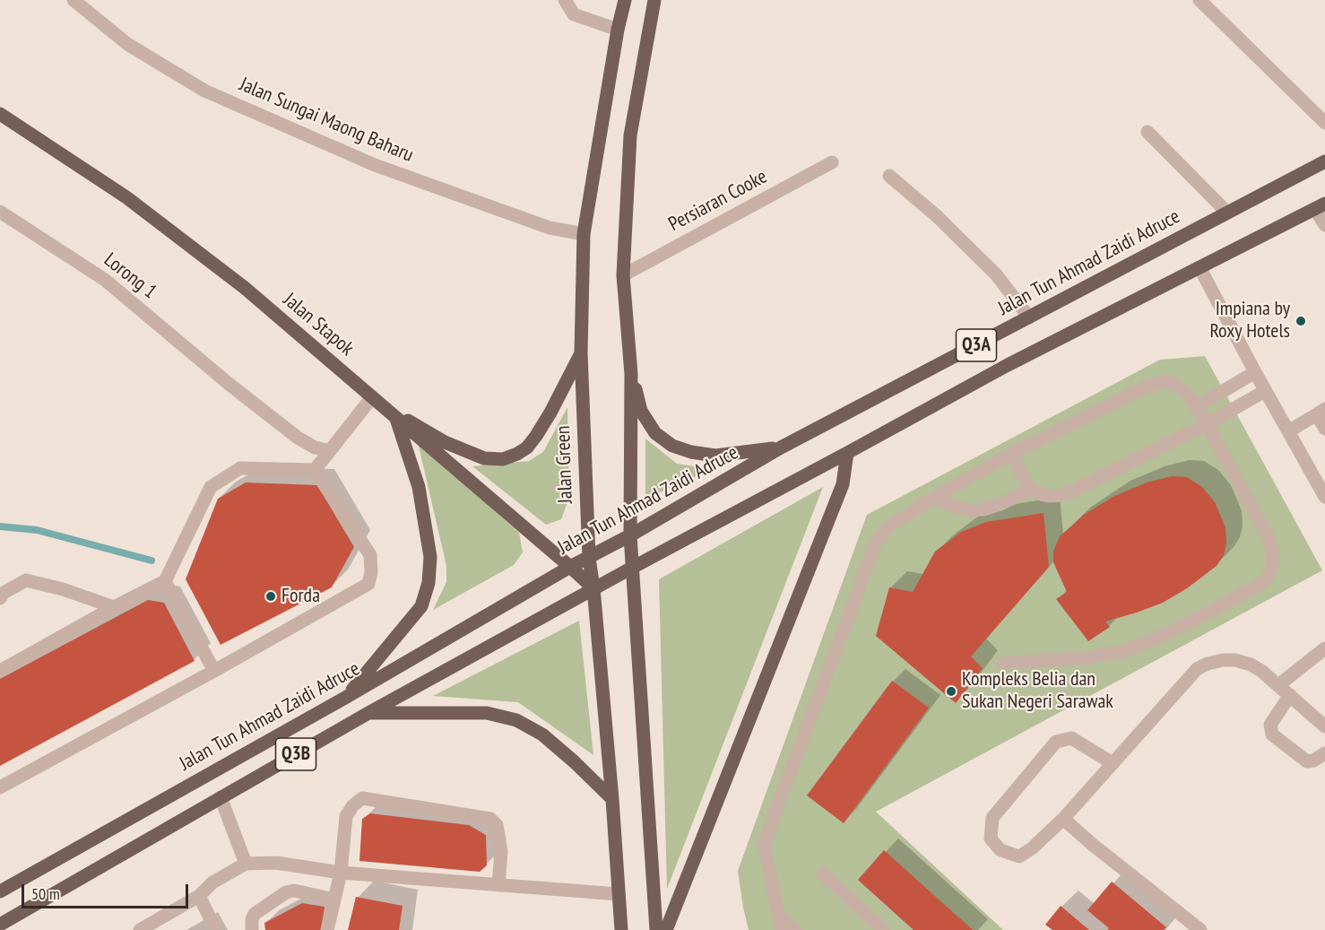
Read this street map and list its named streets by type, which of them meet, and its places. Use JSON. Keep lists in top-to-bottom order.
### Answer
{
  "streets": {
    "main road": [
      "Jalan Tun Ahmad Zaidi Adruce",
      "Jalan Stapok",
      "Q3A",
      "Jalan Green",
      "Q3B"
    ],
    "street": ["Jalan Sungai Maong Baharu", "Persiaran Cooke", "Lorong 1"]
  },
  "crossings": [
    ["Jalan Sungai Maong Baharu", "Jalan Green"],
    ["Jalan Tun Ahmad Zaidi Adruce", "Jalan Stapok"],
    ["Jalan Tun Ahmad Zaidi Adruce", "Jalan Green"],
    ["Jalan Stapok", "Jalan Green"],
    ["Jalan Stapok", "Q3B"],
    ["Jalan Green", "Q3B"]
  ],
  "places": ["Impiana by Roxy Hotels", "Forda", "Kompleks Belia dan Sukan Negeri Sarawak"],
  "scale_bar": "50 m"
}
